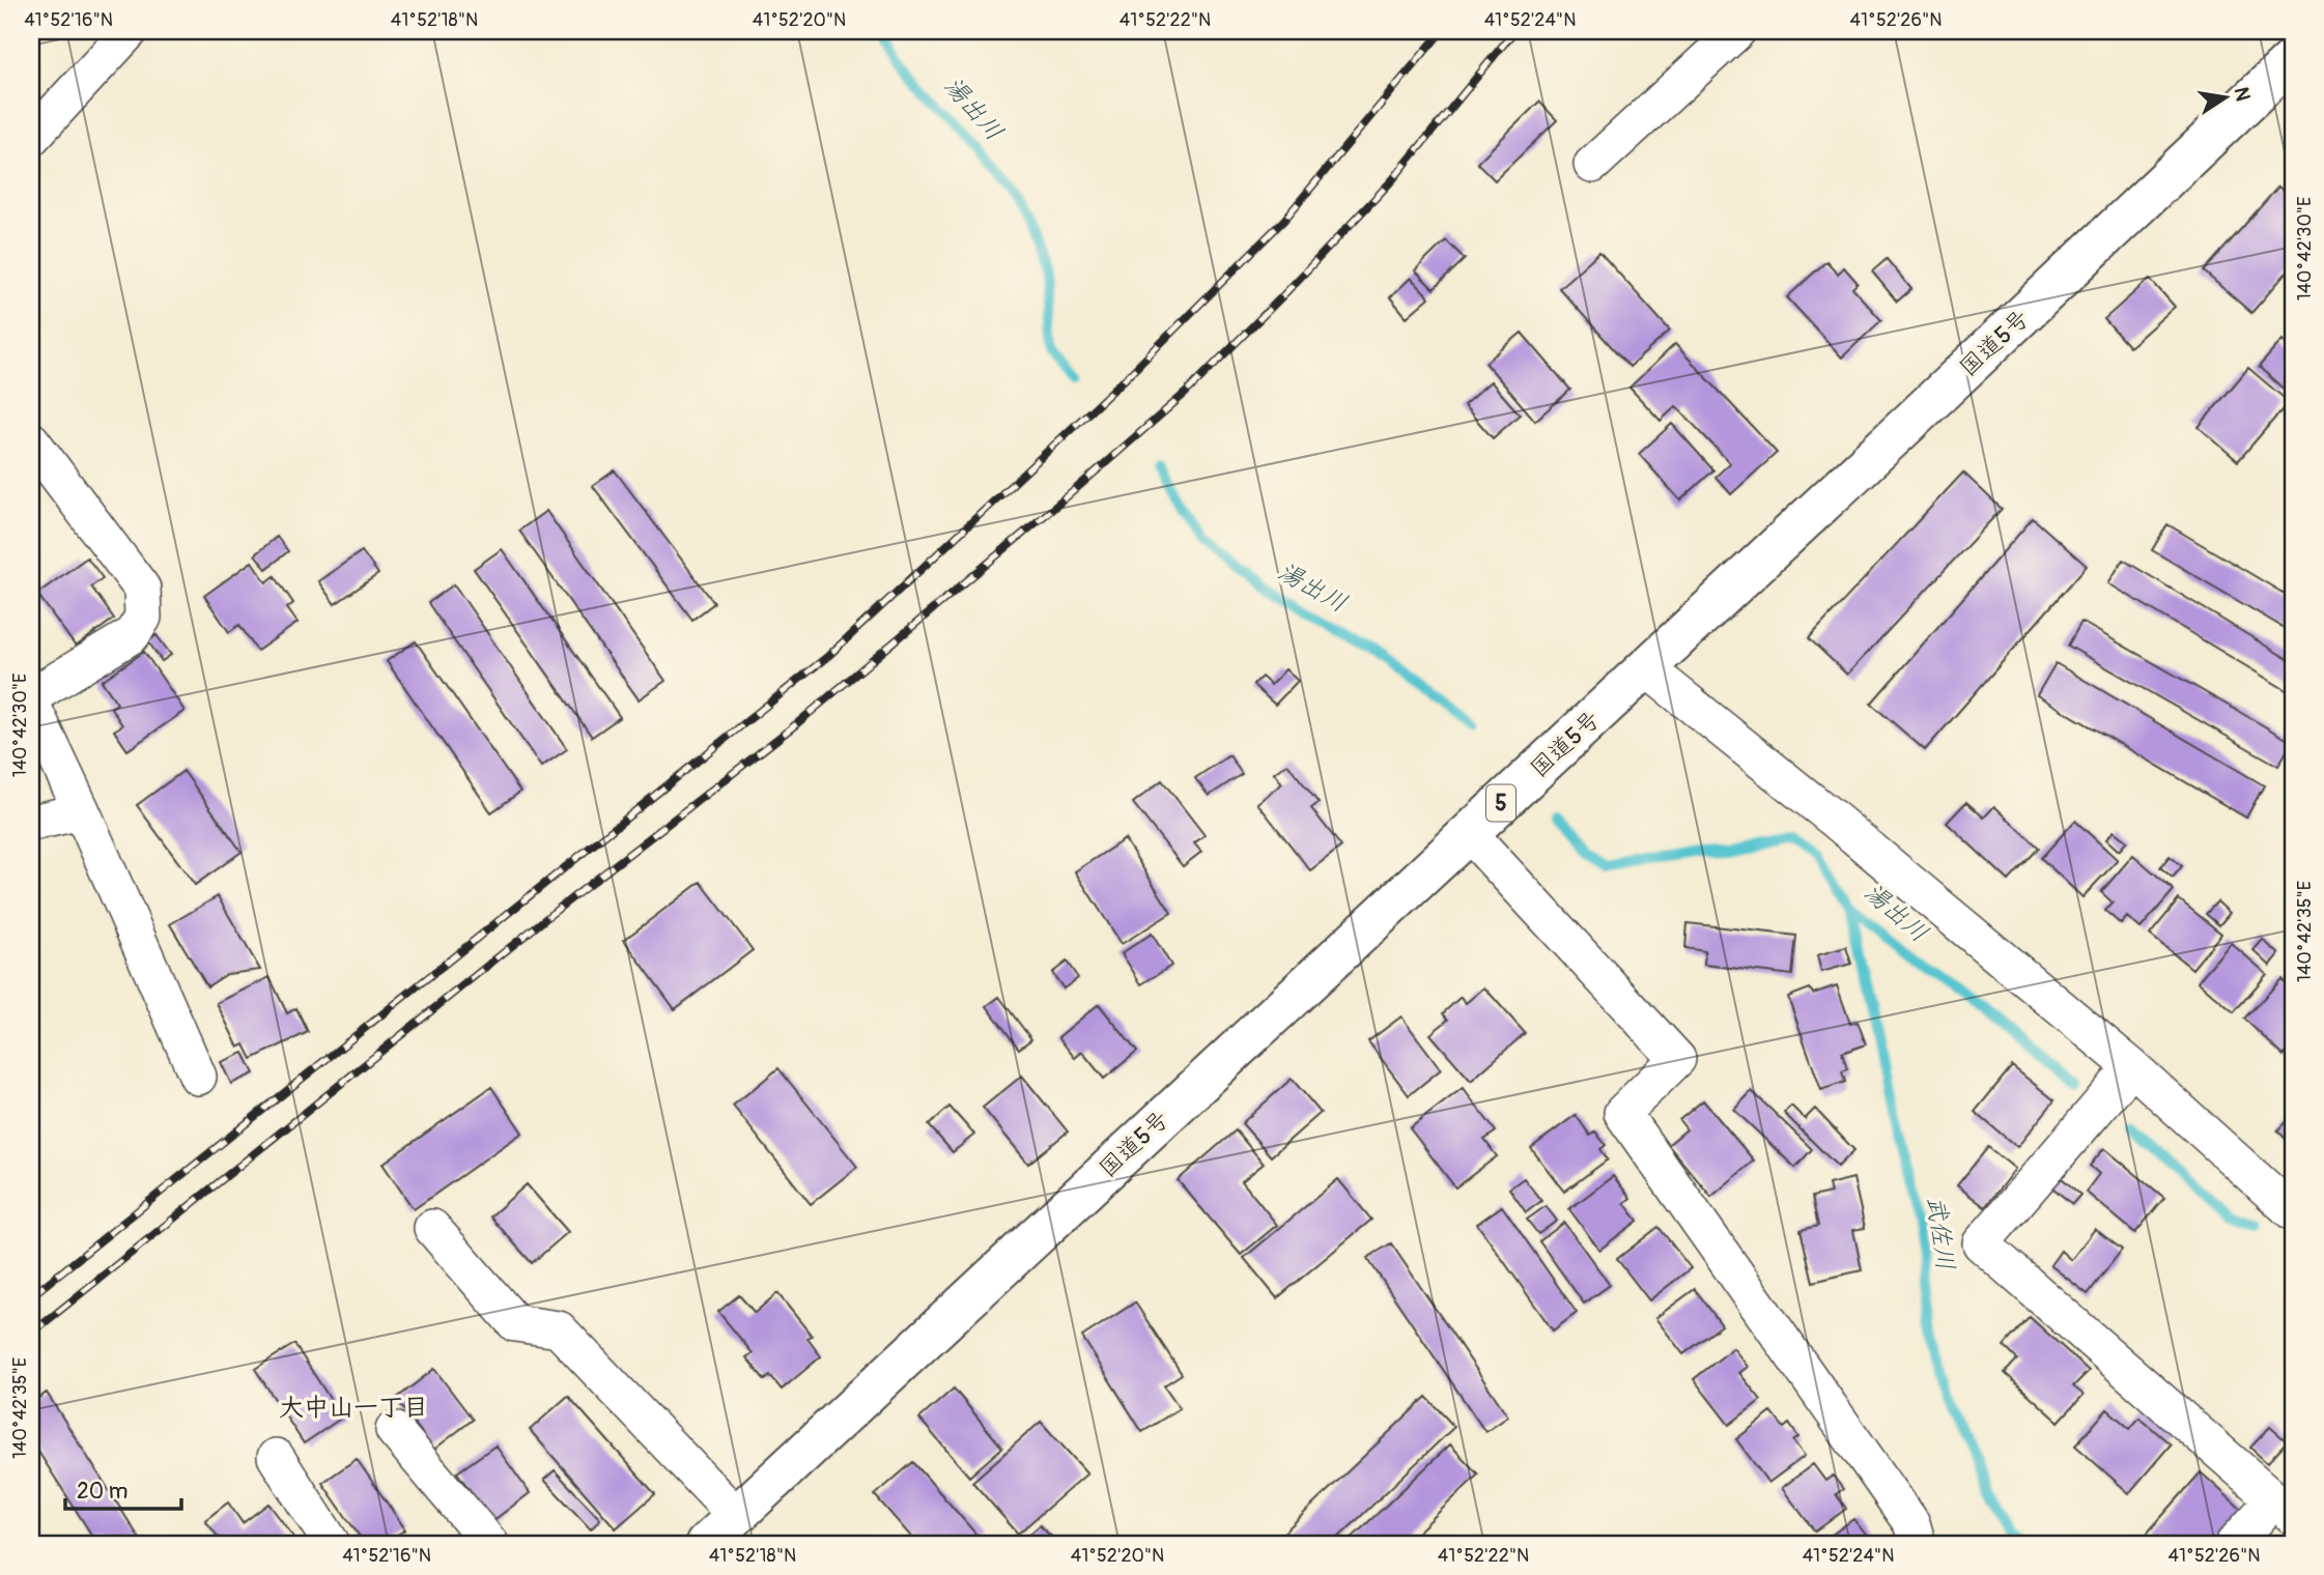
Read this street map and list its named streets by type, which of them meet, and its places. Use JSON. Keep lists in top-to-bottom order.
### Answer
{
  "streets": {
    "highway": ["国道5号", "5"]
  },
  "districts": ["大中山一丁目"],
  "water": ["湯出川", "武佐川"],
  "scale_bar": "20 m",
  "north": "right",
  "coordinates": [
    "41°52'16\"N",
    "41°52'18\"N",
    "41°52'20\"N",
    "41°52'22\"N",
    "41°52'24\"N",
    "41°52'26\"N",
    "140°42'30\"E",
    "140°42'35\"E"
  ]
}
